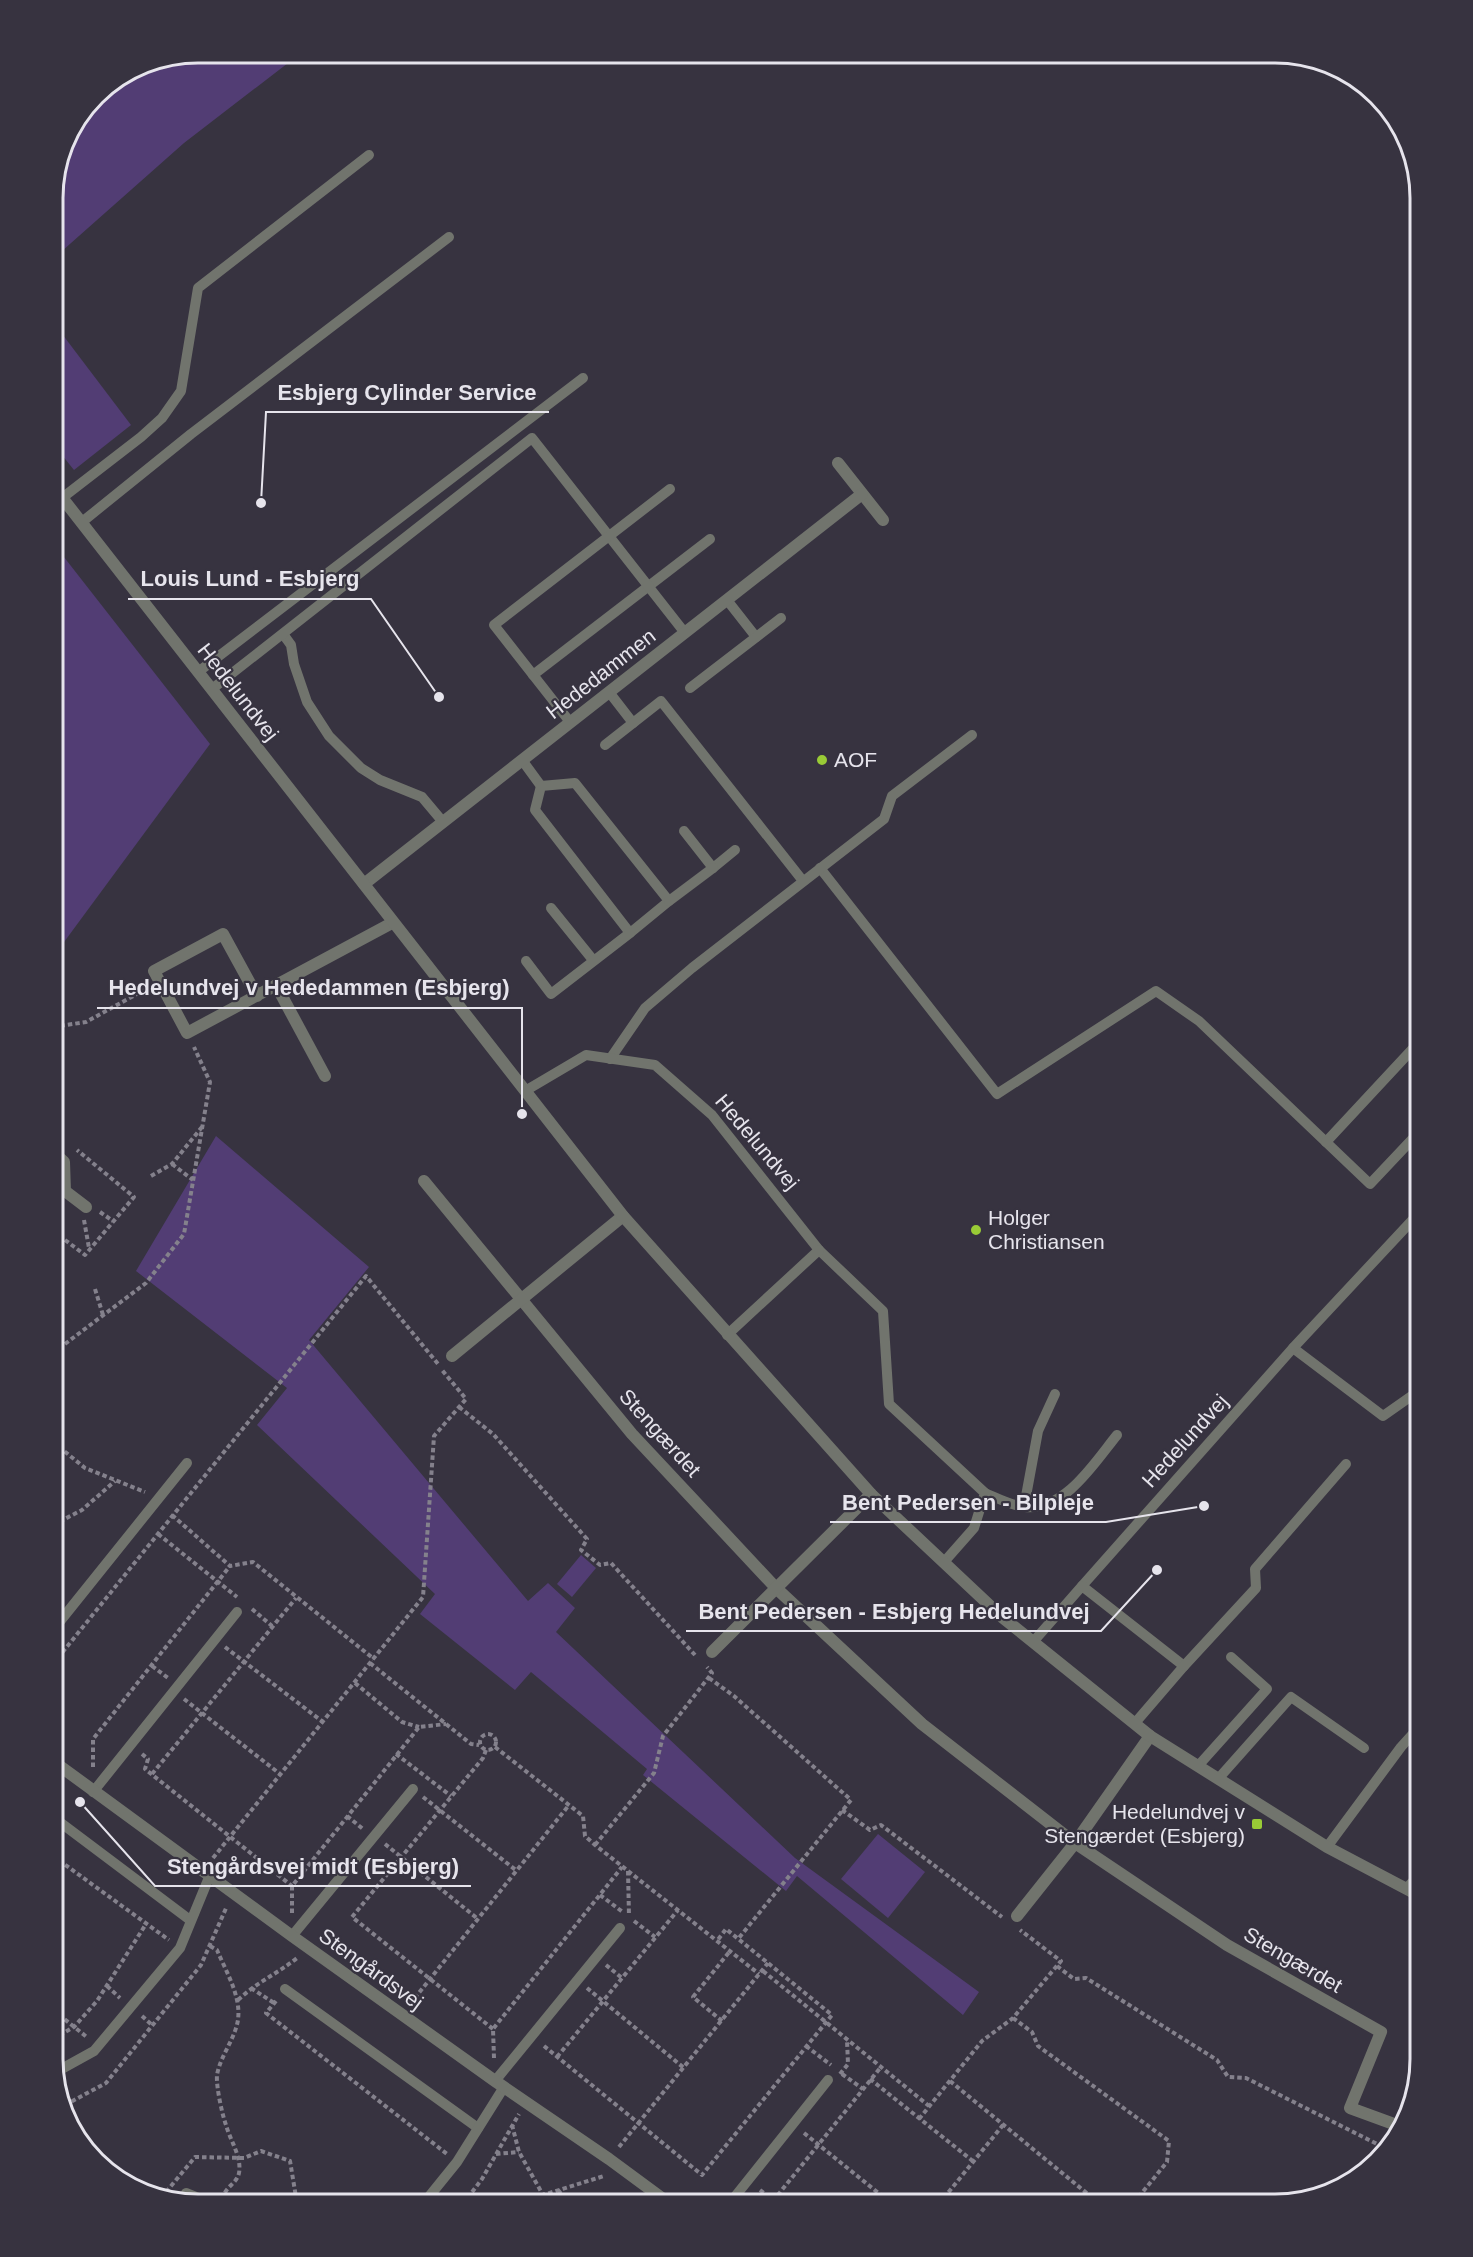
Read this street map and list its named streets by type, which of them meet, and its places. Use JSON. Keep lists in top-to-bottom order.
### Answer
{
  "streets": {
    "street": [
      "Hededammen",
      "Hedelundvej",
      "Stengærdet",
      "Stengårdsvej"
    ]
  },
  "crossings": [
    ["Hededammen", "Hedelundvej"]
  ],
  "places": {
    "other": [
      "Esbjerg Cylinder Service",
      "Louis Lund - Esbjerg",
      "AOF",
      "Hedelundvej v Hededammen (Esbjerg)",
      "Holger Christiansen",
      "Bent Pedersen - Bilpleje",
      "Bent Pedersen - Esbjerg Hedelundvej",
      "Stengårdsvej midt (Esbjerg)"
    ],
    "transit": ["Hedelundvej v Stengærdet (Esbjerg)"]
  }
}
